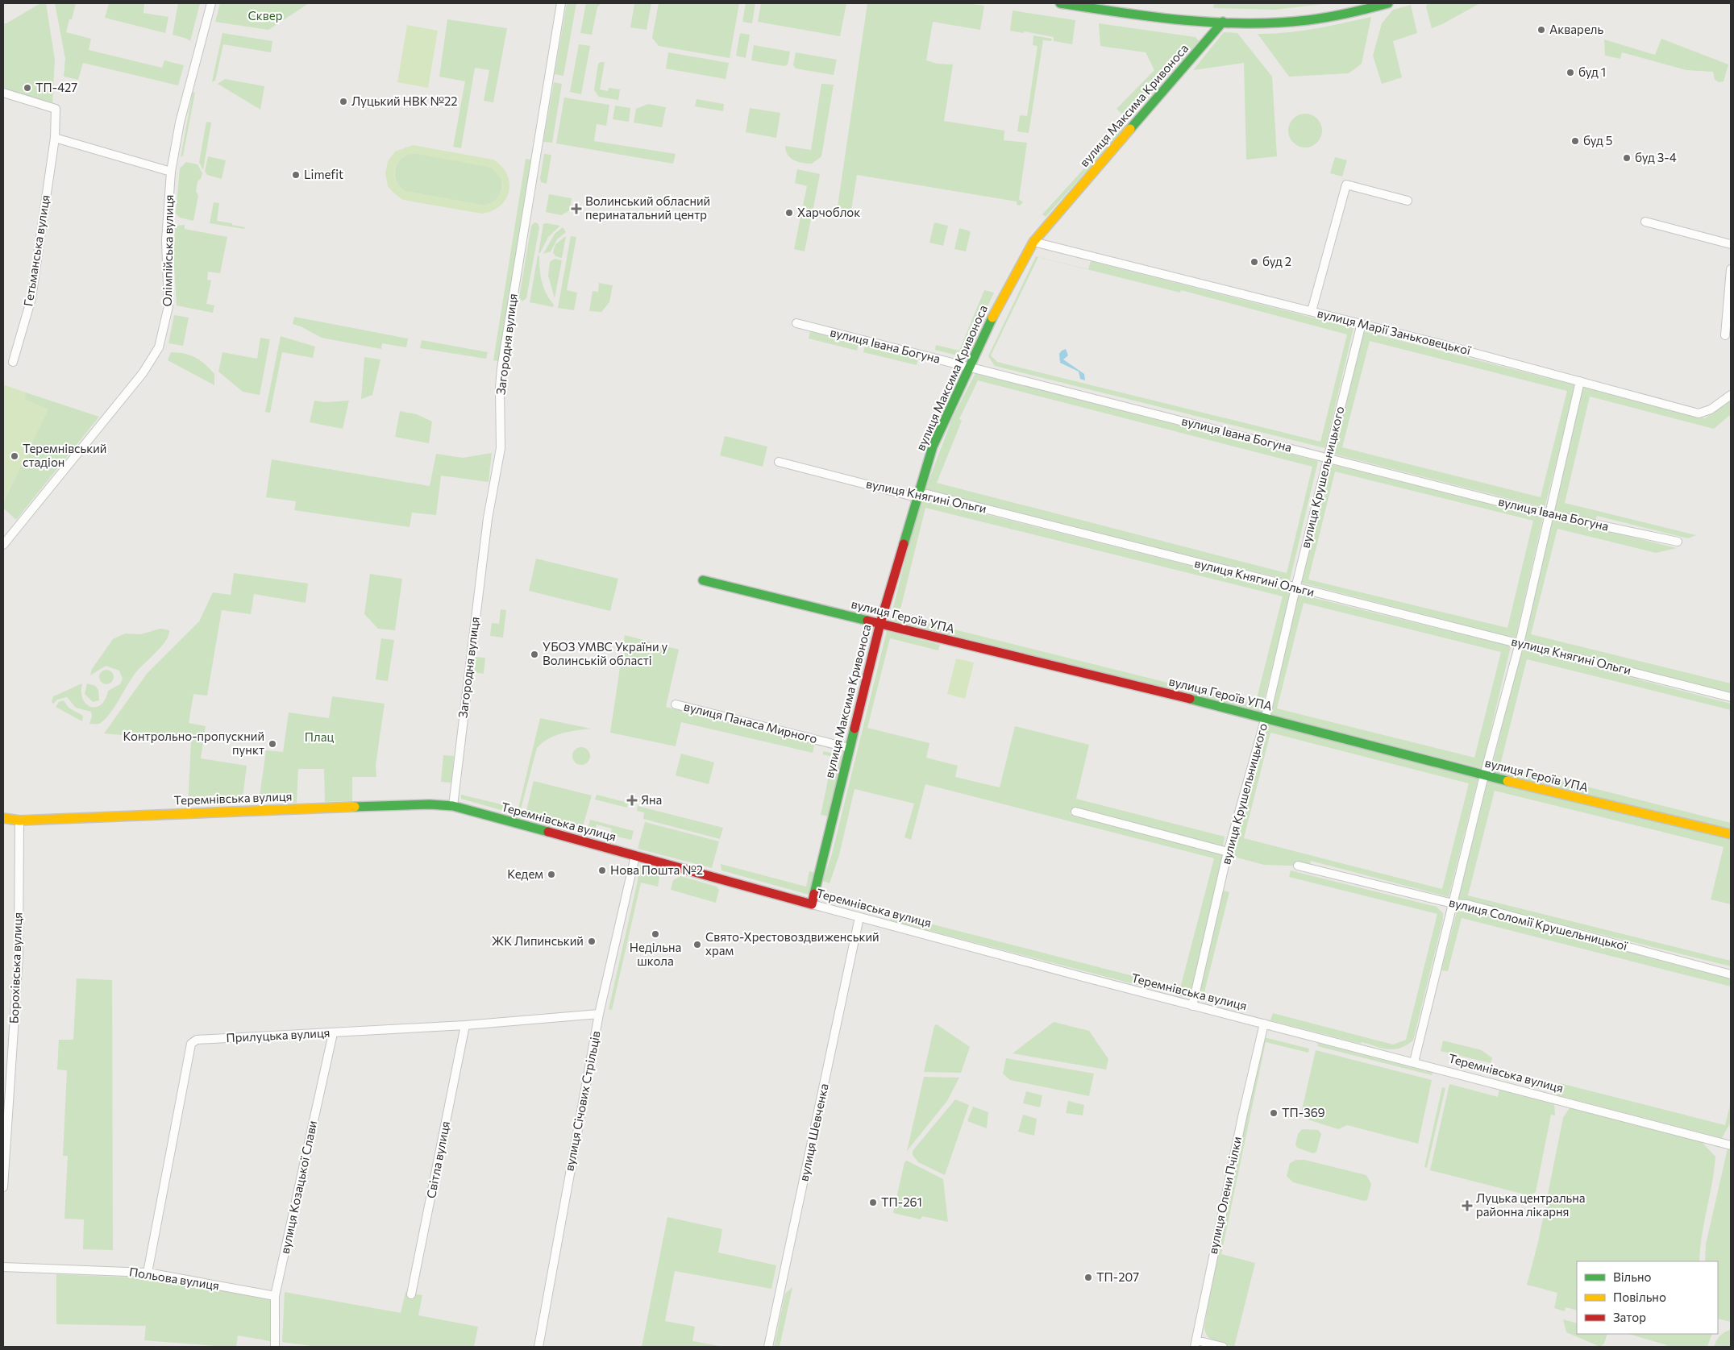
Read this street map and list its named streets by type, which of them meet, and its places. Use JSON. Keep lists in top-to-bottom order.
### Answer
{
  "streets": {
    "street": [
      "вулиця Максима Кривоноса",
      "Гетьманська вулиця",
      "Олімпійська вулиця",
      "вулиця Марії Заньковецької",
      "Загородня вулиця",
      "вулиця Івана Богуна",
      "вулиця Крушельницького",
      "вулиця Княгині Ольги",
      "вулиця Героїв УПА",
      "вулиця Панаса Мирного",
      "Теремнівська вулиця",
      "вулиця Соломії Крушельницької",
      "Борохівська вулиця",
      "Прилуцька вулиця",
      "вулиця Січових Стрільців",
      "вулиця Шевченка",
      "Світла вулиця",
      "вулиця Козацької Слави",
      "вулиця Олени Пчілки",
      "Польова вулиця"
    ]
  },
  "crossings": [
    ["вулиця Максима Кривоноса", "вулиця Марії Заньковецької"],
    ["вулиця Максима Кривоноса", "вулиця Івана Богуна"],
    ["вулиця Максима Кривоноса", "вулиця Княгині Ольги"],
    ["вулиця Максима Кривоноса", "вулиця Героїв УПА"],
    ["вулиця Максима Кривоноса", "вулиця Панаса Мирного"],
    ["вулиця Максима Кривоноса", "Теремнівська вулиця"],
    ["вулиця Марії Заньковецької", "вулиця Крушельницького"],
    ["Загородня вулиця", "Теремнівська вулиця"],
    ["вулиця Івана Богуна", "вулиця Крушельницького"],
    ["вулиця Крушельницького", "вулиця Княгині Ольги"],
    ["вулиця Крушельницького", "вулиця Героїв УПА"],
    ["вулиця Крушельницького", "Теремнівська вулиця"],
    ["Теремнівська вулиця", "Борохівська вулиця"],
    ["Теремнівська вулиця", "вулиця Січових Стрільців"],
    ["Теремнівська вулиця", "вулиця Шевченка"],
    ["Теремнівська вулиця", "вулиця Олени Пчілки"],
    ["Прилуцька вулиця", "вулиця Січових Стрільців"],
    ["Прилуцька вулиця", "Світла вулиця"],
    ["Прилуцька вулиця", "вулиця Козацької Слави"],
    ["Прилуцька вулиця", "Польова вулиця"],
    ["вулиця Козацької Слави", "Польова вулиця"]
  ],
  "parks": ["Сквер", "Плац"],
  "places": {
    "other": [
      "Акварель",
      "буд 1",
      "ТП-427",
      "Луцький НВК №22",
      "буд 5",
      "буд 3-4",
      "Limefit",
      "Харчоблок",
      "буд 2",
      "Теремнівський стадіон",
      "УБОЗ УМВС України у Волинськiй області",
      "Контрольно-пропускний пункт",
      "Нова Пошта №2",
      "Кедем",
      "Недільна школа",
      "ЖК Липинський",
      "Свято-Хрестовоздвиженський храм",
      "ТП-369",
      "ТП-261",
      "ТП-207"
    ],
    "health": ["Волинський обласний перинатальний центр", "Яна", "Луцька центральна районна лікарня"]
  },
  "legend": ["Вільно", "Повільно", "Затор"]
}
